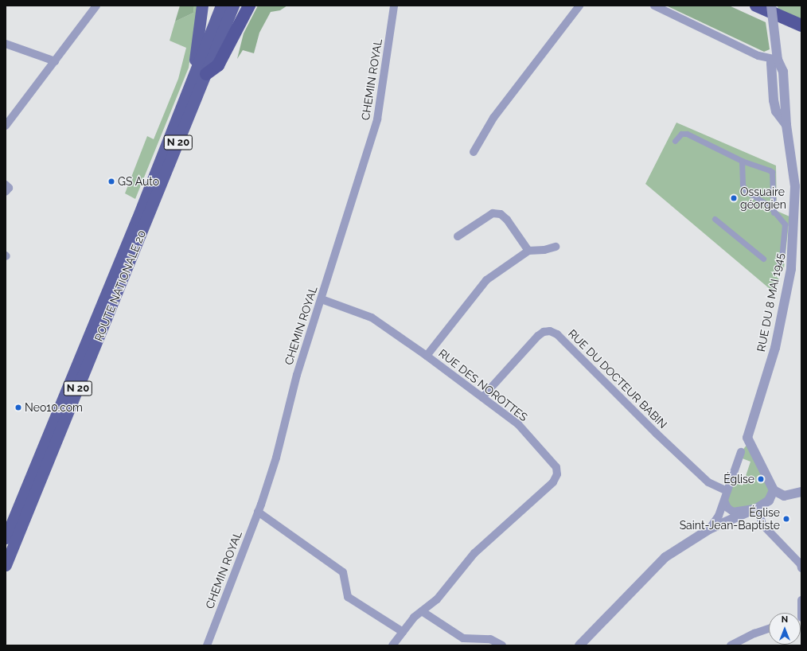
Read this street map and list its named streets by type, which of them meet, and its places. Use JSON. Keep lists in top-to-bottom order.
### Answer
{
  "streets": {
    "main road": ["N 20", "ROUTE NATIONALE 20"],
    "street": [
      "CHEMIN ROYAL",
      "RUE DU 8 MAI 1945",
      "RUE DU DOCTEUR BABIN",
      "RUE DES NOROTTES"
    ]
  },
  "crossings": [
    ["CHEMIN ROYAL", "RUE DES NOROTTES"],
    ["RUE DU DOCTEUR BABIN", "RUE DES NOROTTES"]
  ],
  "places": [
    "GS Auto",
    "Ossuaire géorgien",
    "Neo10.com",
    "Église",
    "Église Saint-Jean-Baptiste"
  ],
  "north": "top"
}
